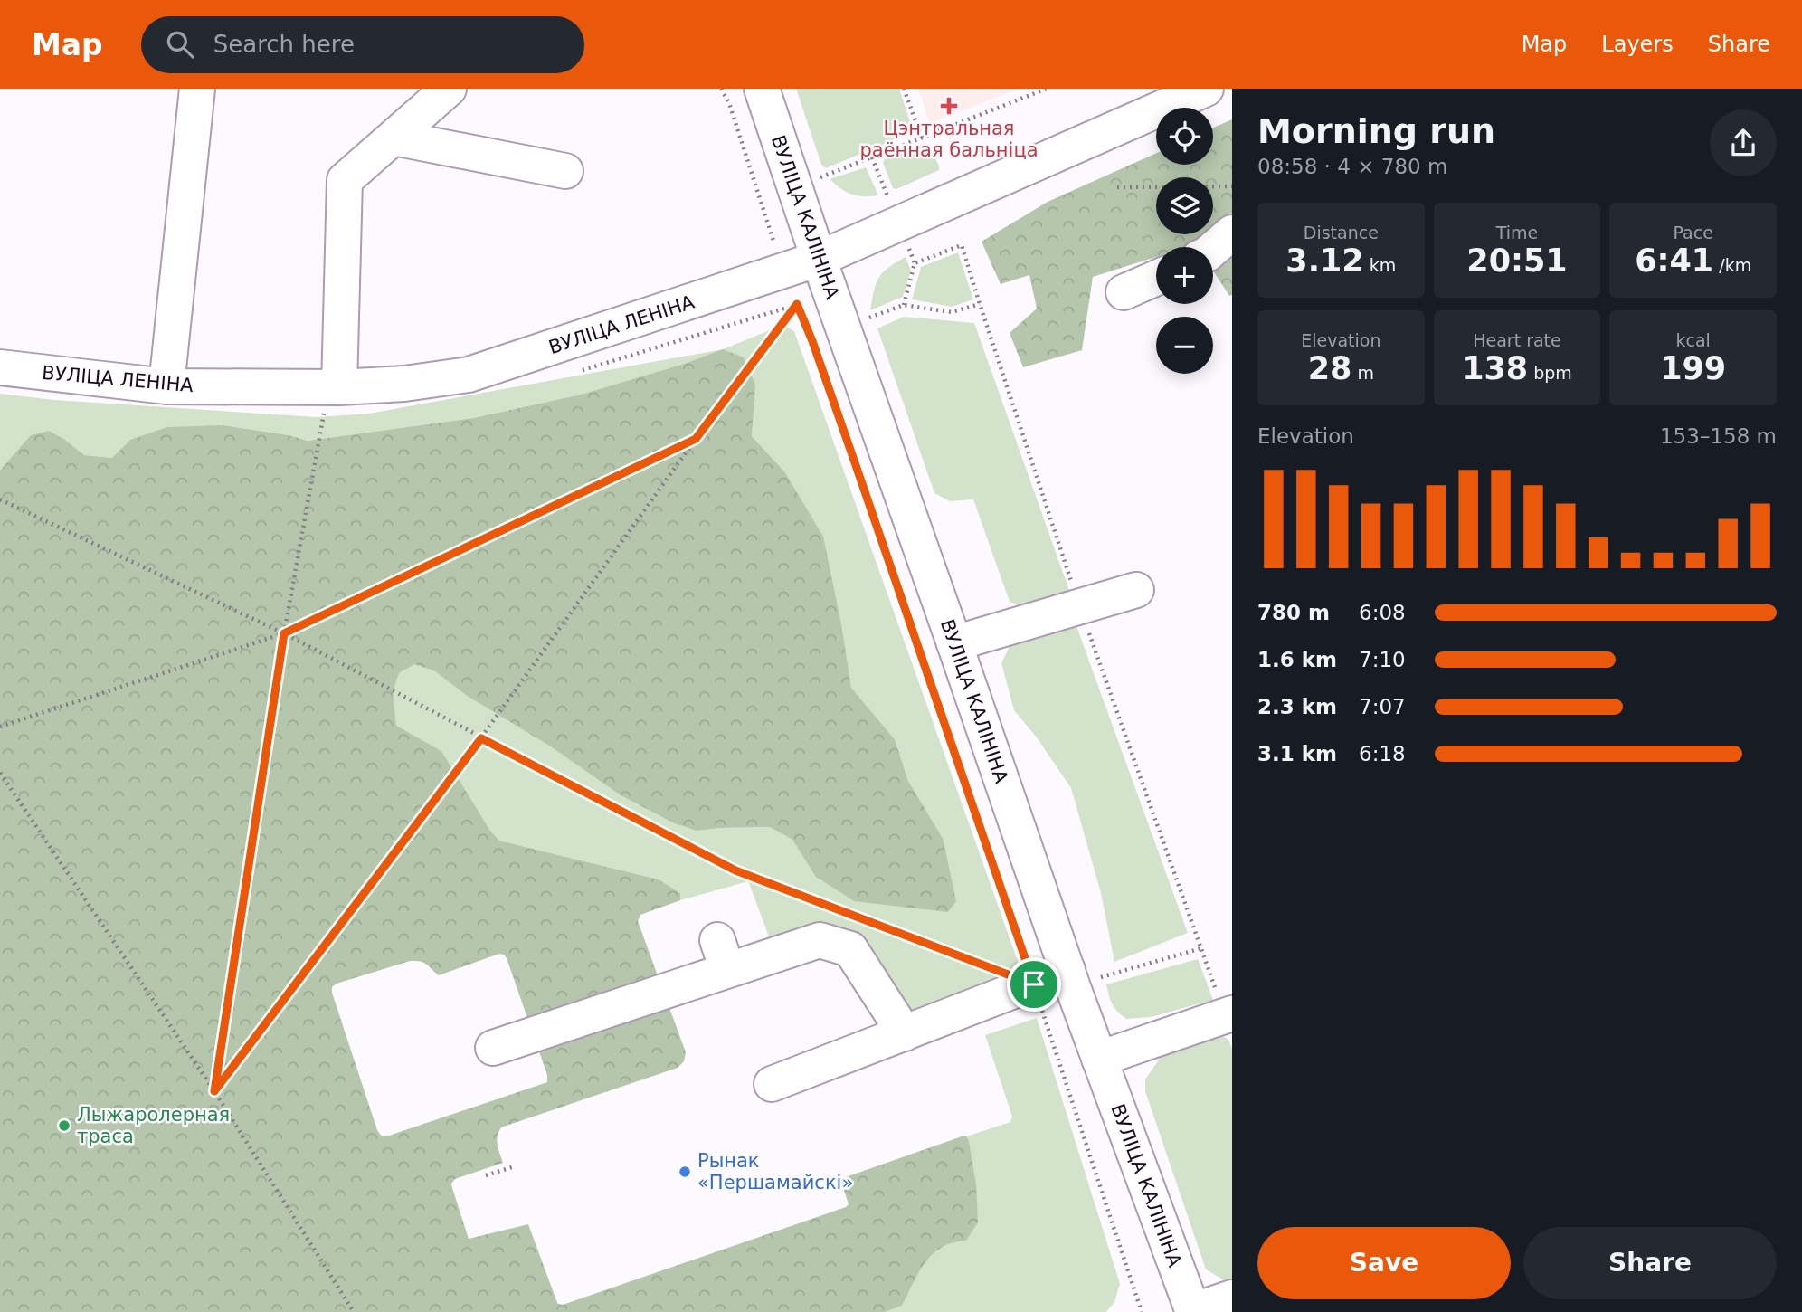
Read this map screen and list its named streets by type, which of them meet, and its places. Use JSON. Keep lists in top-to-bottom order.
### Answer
{
  "streets": {
    "street": ["ВУЛІЦА КАЛІНІНА", "ВУЛІЦА ЛЕНІНА"]
  },
  "crossings": [
    ["ВУЛІЦА КАЛІНІНА", "ВУЛІЦА ЛЕНІНА"]
  ],
  "places": {
    "health": ["Цэнтральная раённая бальніца"],
    "other": ["Лыжаролерная траса", "Рынак «Першамайскі»"]
  },
  "page": {
    "header": "Map",
    "search": "Search here",
    "nav": ["Map", "Layers", "Share"],
    "heading": ["Morning run", "08:58 · 4 × 780 m"],
    "map_buttons": ["+", "−"],
    "stats": [
      ["Distance", "3.12 km"],
      ["Time", "20:51"],
      ["Pace", "6:41 /km"],
      ["Elevation", "28 m"],
      ["Heart rate", "138 bpm"],
      ["kcal", "199"]
    ],
    "chart": ["Elevation", "153–158 m"],
    "list": [
      {
        "name": "780 m",
        "note": "6:08"
      },
      {
        "name": "1.6 km",
        "note": "7:10"
      },
      {
        "name": "2.3 km",
        "note": "7:07"
      },
      {
        "name": "3.1 km",
        "note": "6:18"
      }
    ],
    "buttons": ["Save", "Share"]
  }
}
